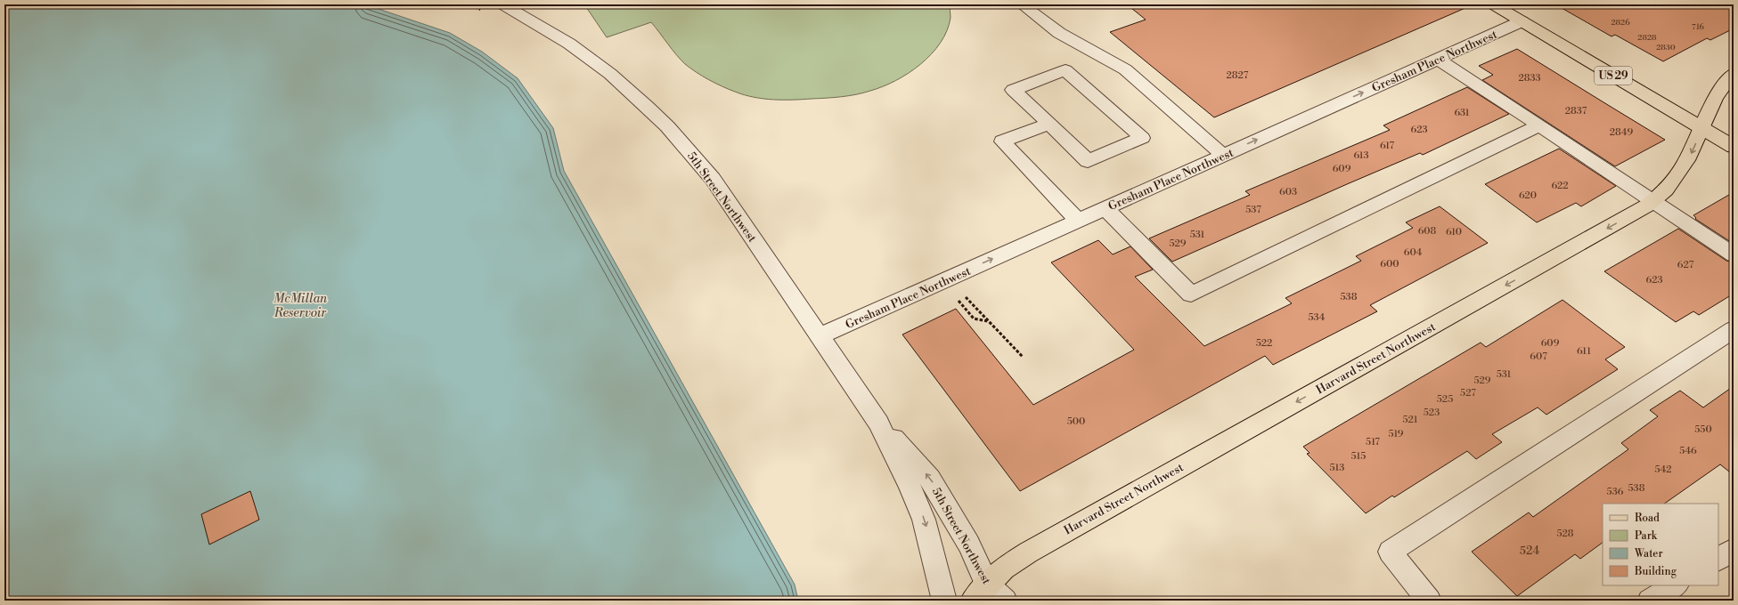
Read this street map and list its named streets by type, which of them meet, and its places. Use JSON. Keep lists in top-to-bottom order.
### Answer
{
  "streets": {
    "main road": ["US 29", "Harvard Street Northwest"],
    "street": ["Gresham Place Northwest", "5th Street Northwest"]
  },
  "crossings": [
    ["Gresham Place Northwest", "US 29"],
    ["Gresham Place Northwest", "5th Street Northwest"],
    ["US 29", "Harvard Street Northwest"],
    ["5th Street Northwest", "Harvard Street Northwest"]
  ],
  "one_way": ["Gresham Place Northwest", "Harvard Street Northwest"],
  "water": ["McMillan Reservoir"],
  "house_numbers": [
    "2826",
    "716",
    "2828",
    "2830",
    "2827",
    "2833",
    "2837",
    "631",
    "623",
    "2849",
    "617",
    "613",
    "609",
    "622",
    "603",
    "620",
    "537",
    "608",
    "610",
    "531",
    "529",
    "604",
    "600",
    "627",
    "623",
    "538",
    "534",
    "522",
    "609",
    "611",
    "607",
    "531",
    "529",
    "527",
    "525",
    "523",
    "521",
    "500",
    "550",
    "519",
    "517",
    "546",
    "515",
    "513",
    "542",
    "538",
    "536",
    "528",
    "524"
  ],
  "legend": [
    "Road",
    "Park",
    "Water",
    "Building"
  ]
}
